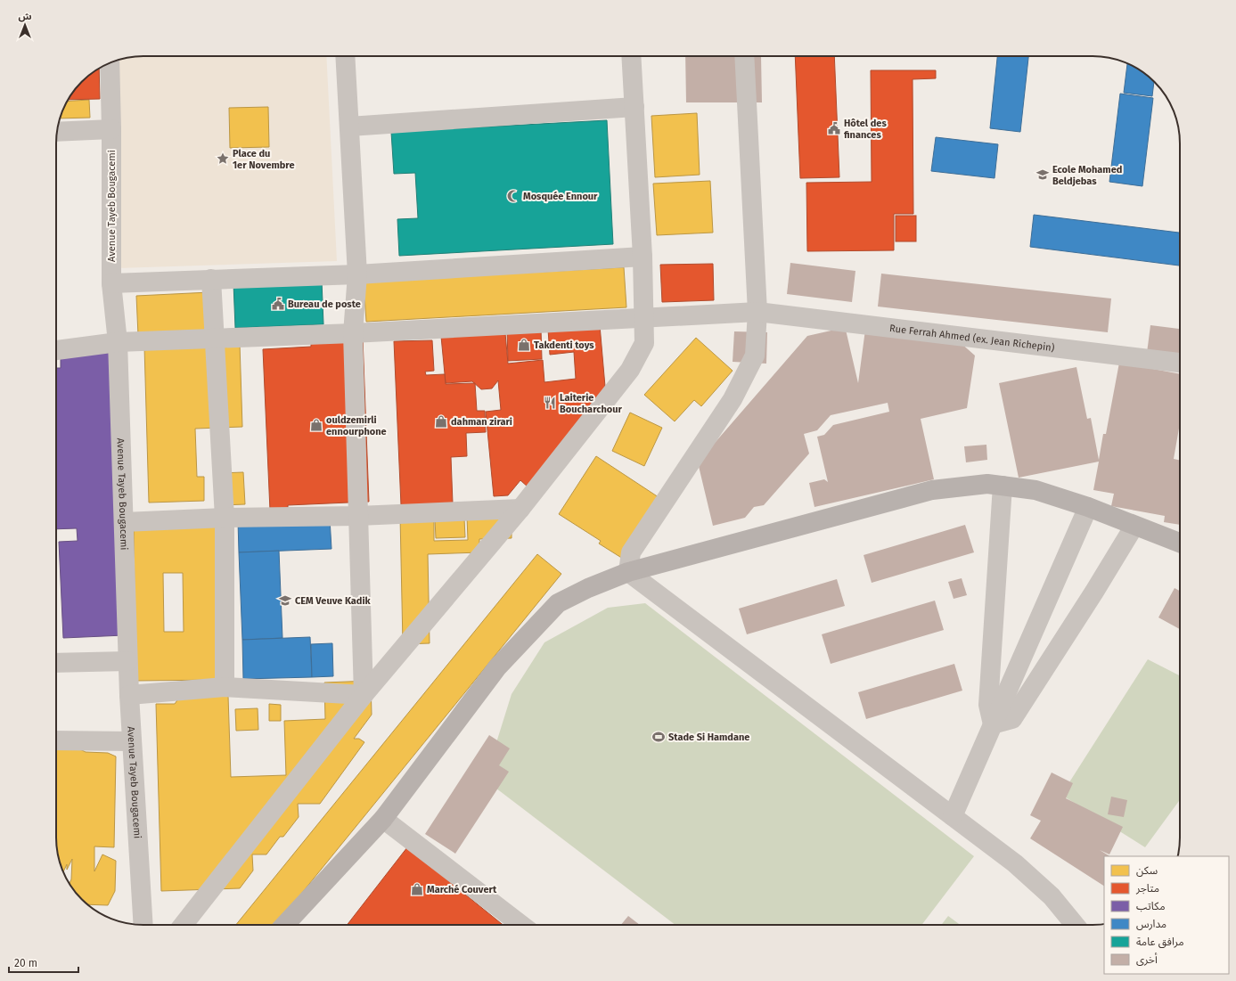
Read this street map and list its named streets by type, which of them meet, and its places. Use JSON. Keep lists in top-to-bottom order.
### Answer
{
  "streets": {
    "street": ["Avenue Tayeb Bougacemi", "Rue Ferrah Ahmed (ex. Jean Richepin)"]
  },
  "crossings": [
    ["Avenue Tayeb Bougacemi", "Rue Ferrah Ahmed (ex. Jean Richepin)"]
  ],
  "places": {
    "public building": ["Hôtel des finances", "Bureau de poste"],
    "place": ["Place du 1er Novembre"],
    "school or university": ["Ecole Mohamed Beldjebas", "CEM Veuve Kadik"],
    "mosque": ["Mosquée Ennour"],
    "shop": [
      "Takdenti toys",
      "dahman zirari",
      "ouldzemirli ennourphone",
      "Marché Couvert"
    ],
    "restaurant": ["Laiterie Boucharchour"],
    "sports": ["Stade Si Hamdane"]
  },
  "legend": [
    "سكن",
    "متاجر",
    "مكاتب",
    "مدارس",
    "مرافق عامة",
    "أخرى"
  ],
  "scale_bar": "20 m",
  "north": "top"
}
